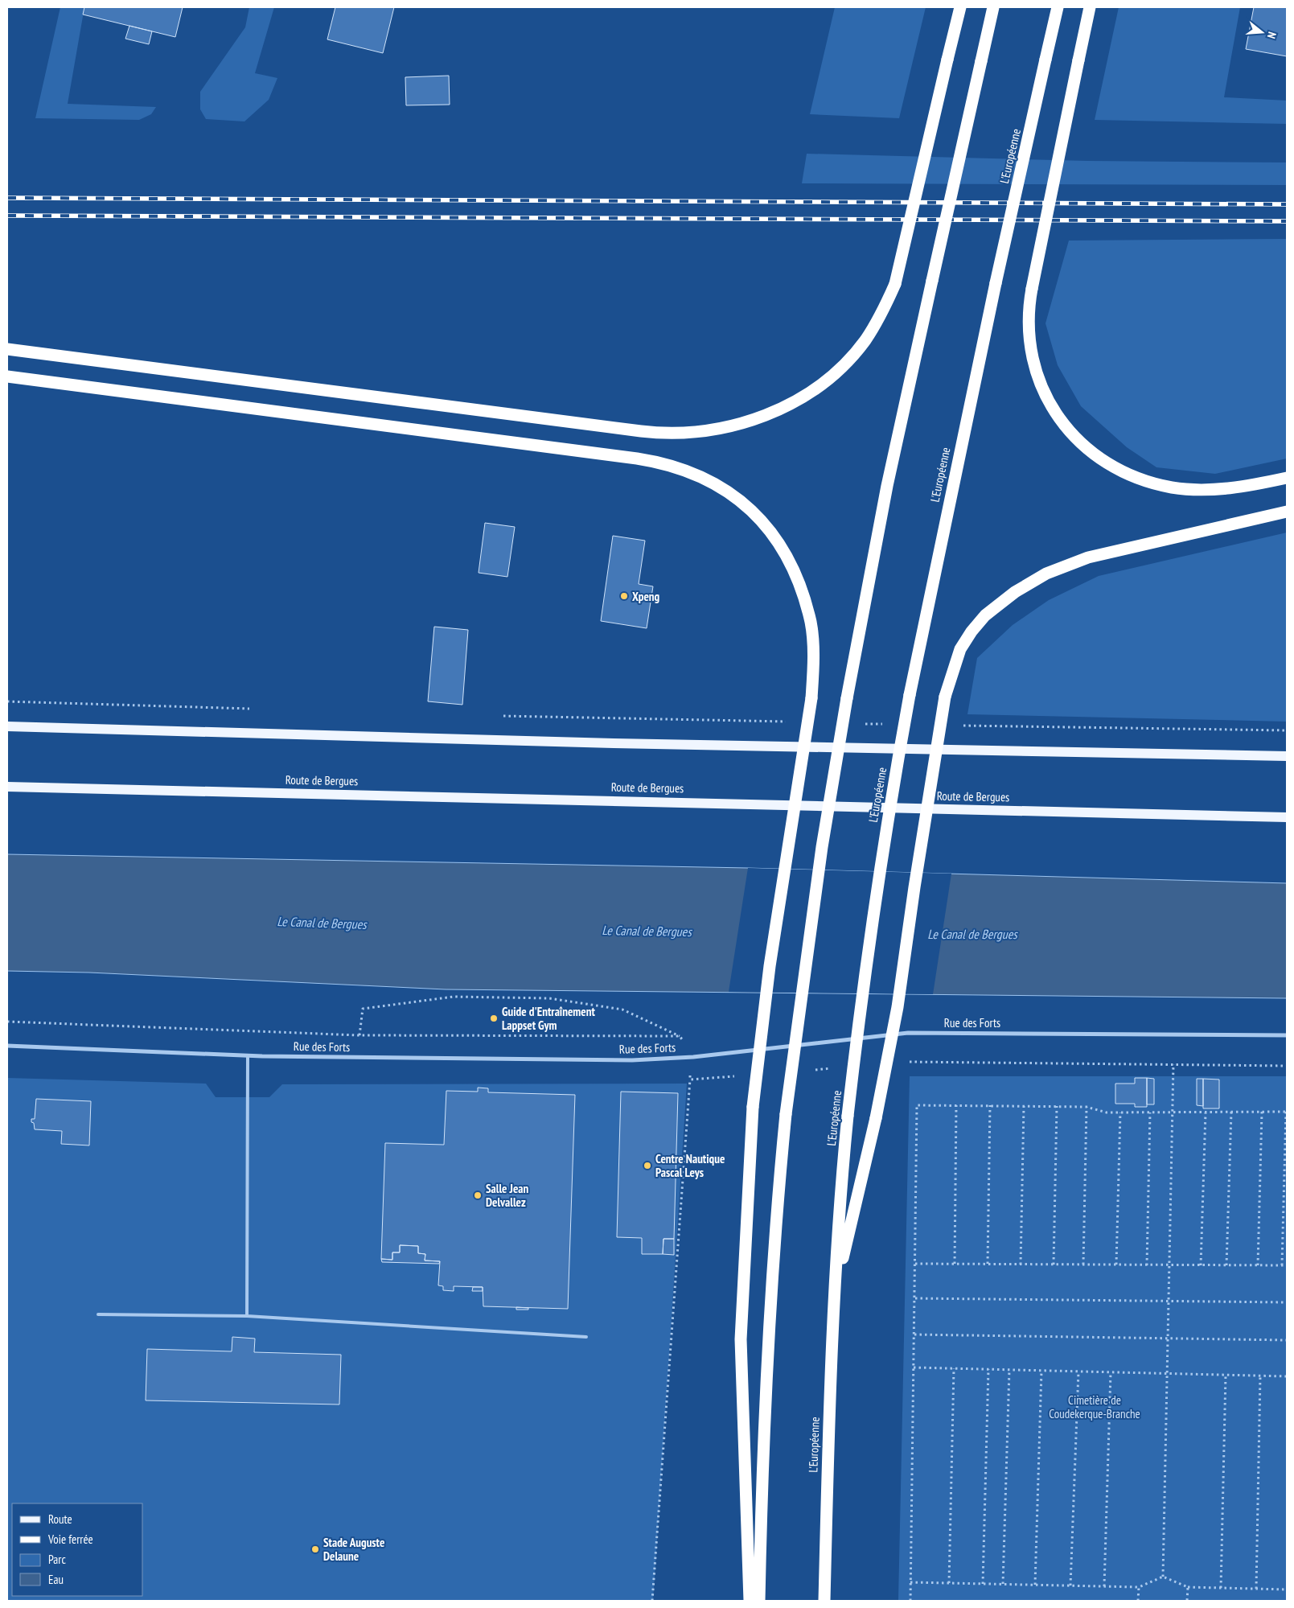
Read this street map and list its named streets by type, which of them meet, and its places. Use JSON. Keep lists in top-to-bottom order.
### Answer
{
  "streets": {
    "highway": ["L'Européenne"],
    "main road": ["Route de Bergues"],
    "street": ["Rue des Forts"]
  },
  "water": ["Le Canal de Bergues"],
  "parks": ["Cimetière de Coudekerque-Branche"],
  "places": [
    "Xpeng",
    "Guide d'Entraînement Lappset Gym",
    "Centre Nautique Pascal Leys",
    "Salle Jean Delvallez",
    "Stade Auguste Delaune"
  ],
  "legend": [
    "Route",
    "Voie ferrée",
    "Parc",
    "Eau"
  ],
  "north": "right"
}
